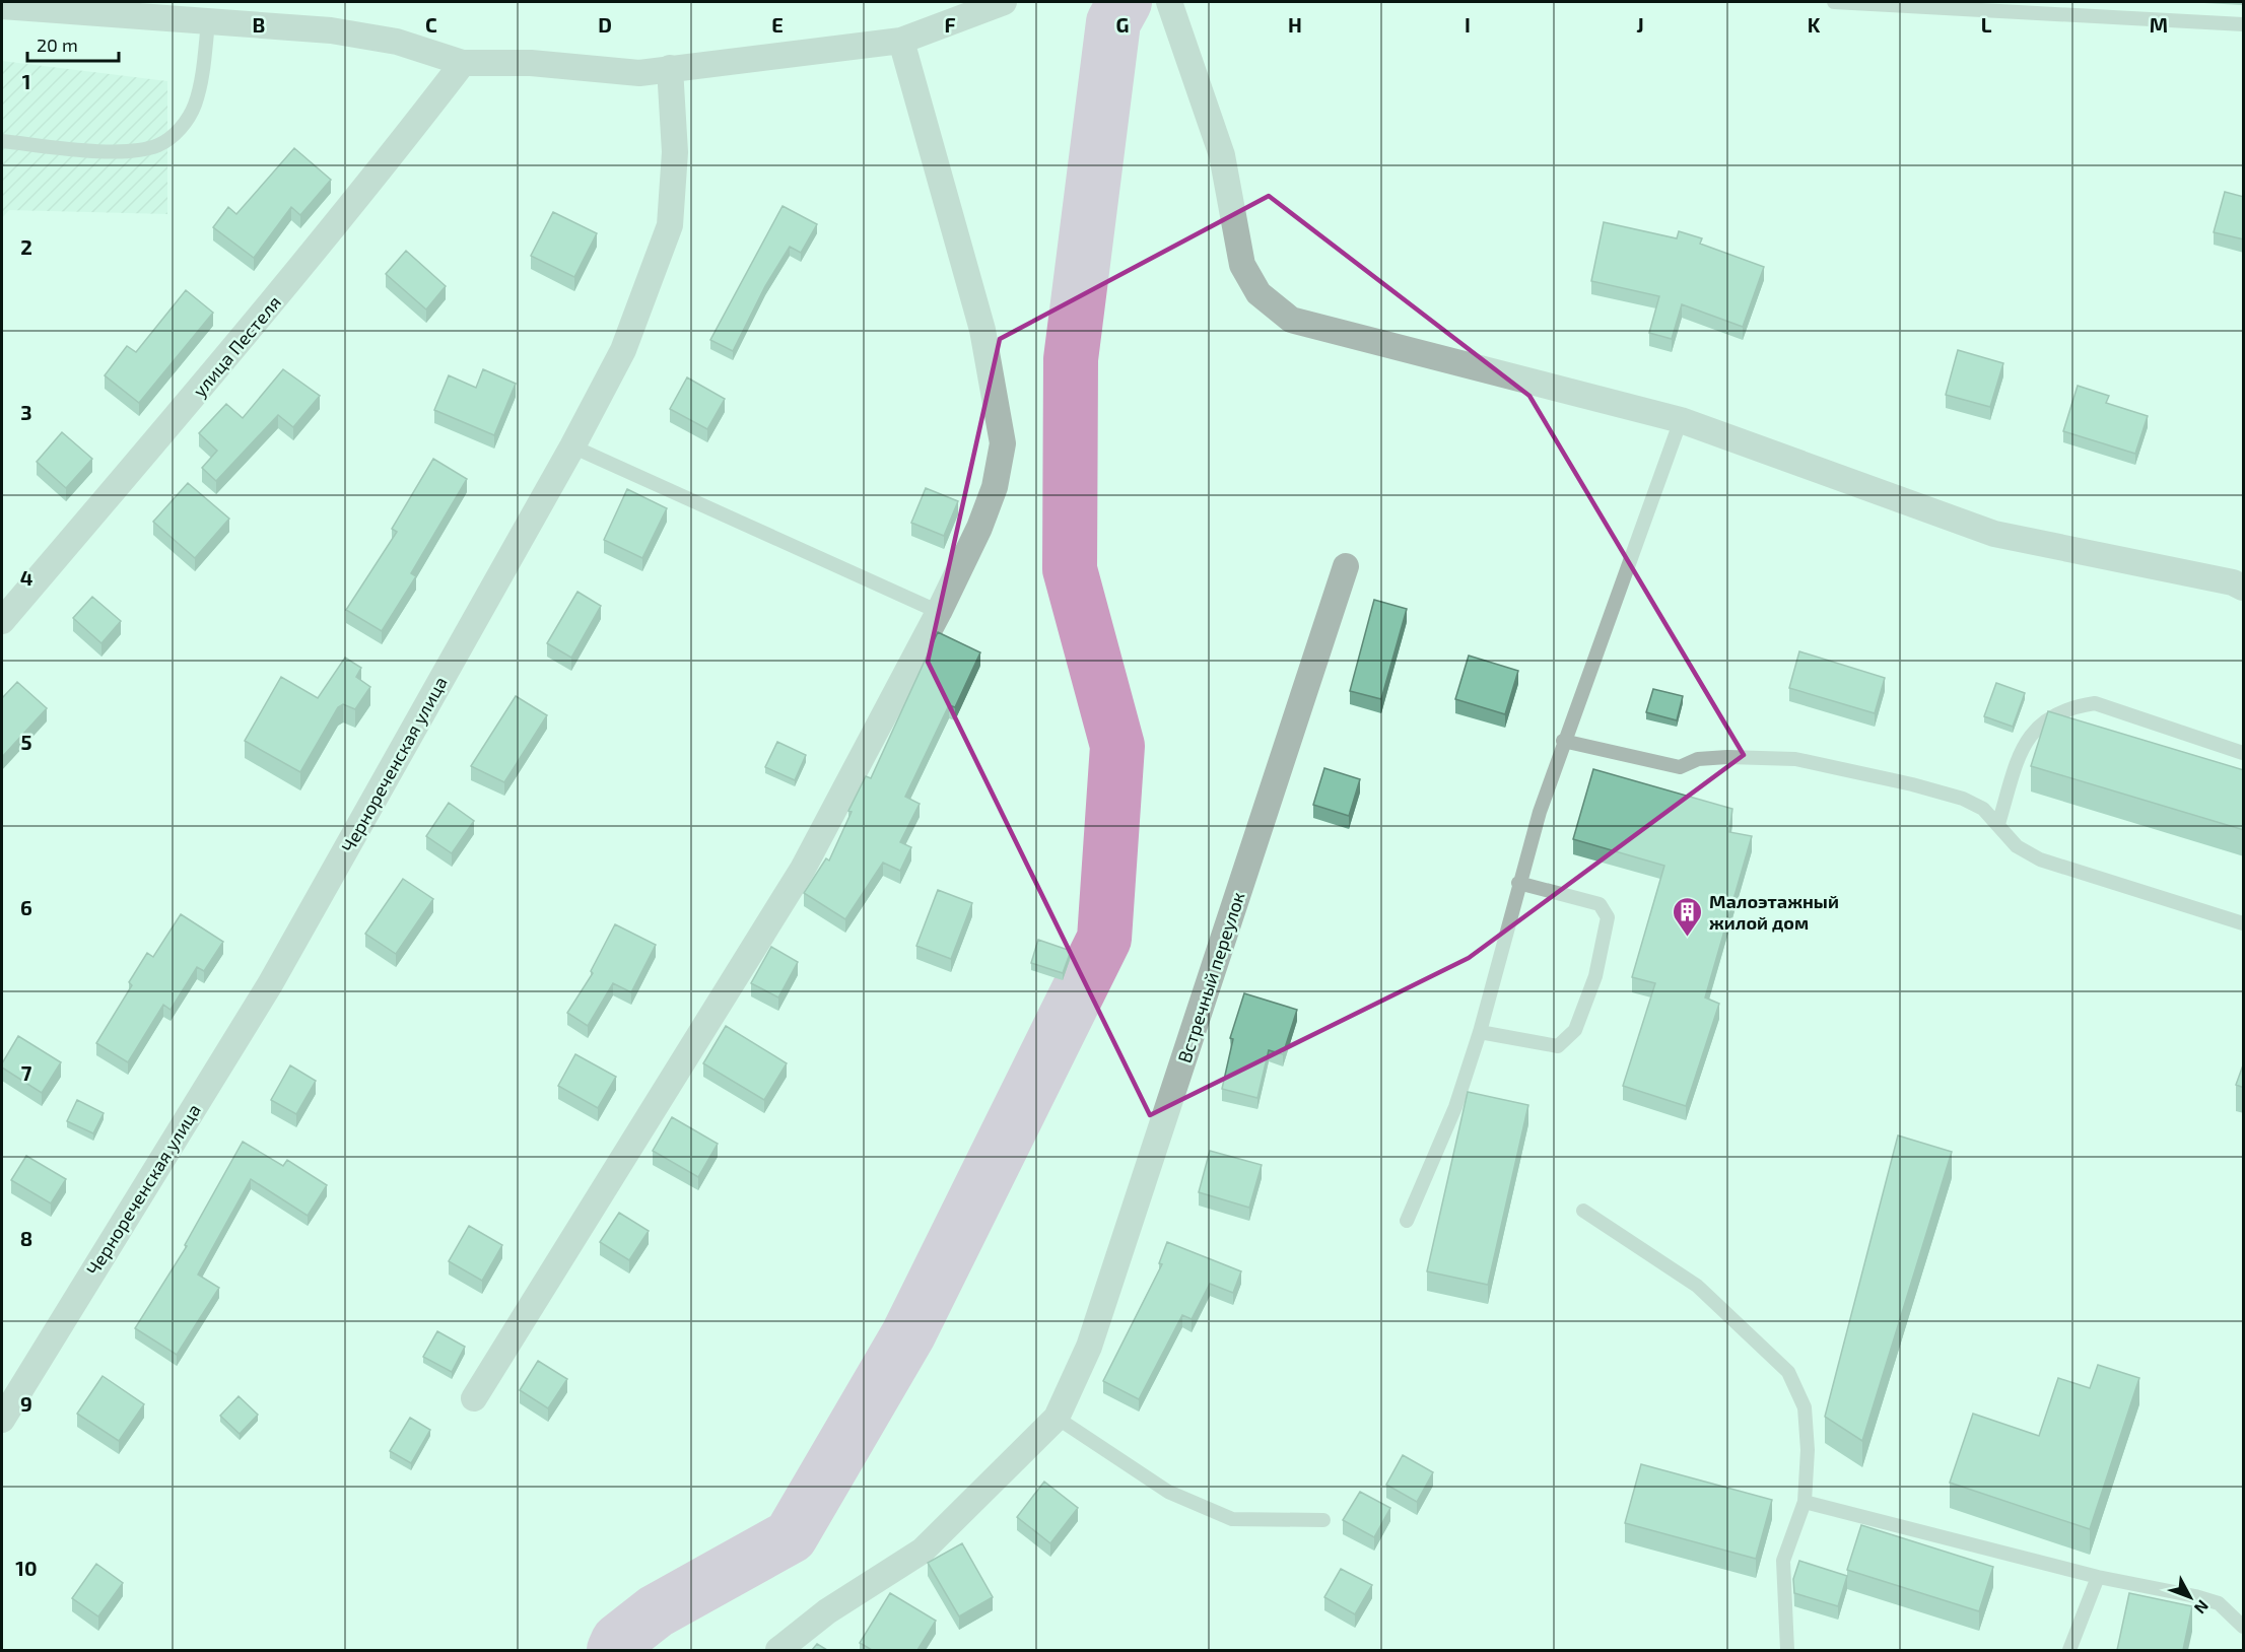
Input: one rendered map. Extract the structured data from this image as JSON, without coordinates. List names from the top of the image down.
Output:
{
  "streets": {
    "street": ["улица Пестеля", "Чернореченская улица", "Встречный переулок"]
  },
  "places": {
    "building": ["Малоэтажный жилой дом"]
  },
  "scale_bar": "20 m",
  "north": "bottom right",
  "grid": {
    "columns": [
      "B",
      "C",
      "D",
      "E",
      "F",
      "G",
      "H",
      "I",
      "J",
      "K",
      "L",
      "M"
    ],
    "rows": [
      "1",
      "2",
      "3",
      "4",
      "5",
      "6",
      "7",
      "8",
      "9",
      "10"
    ]
  }
}
